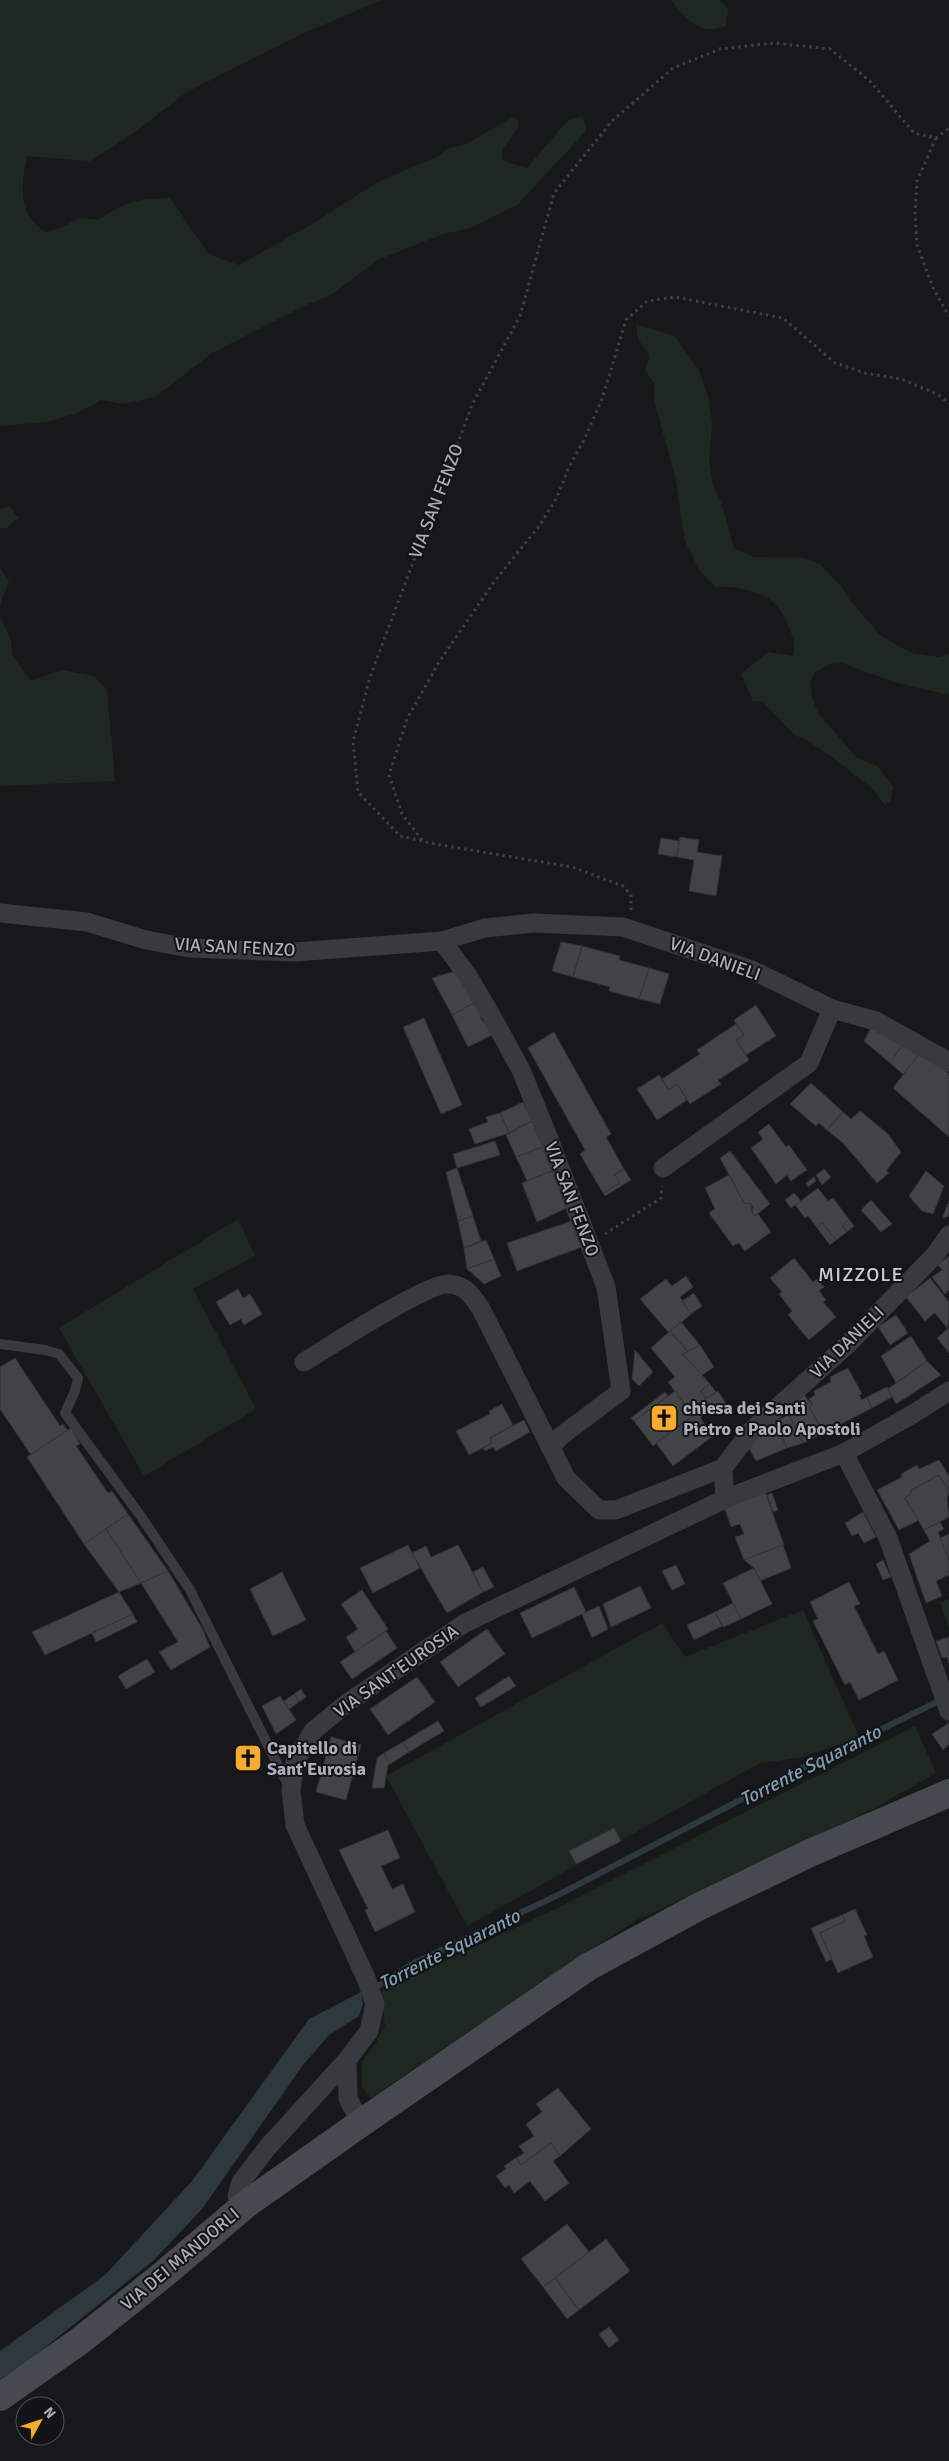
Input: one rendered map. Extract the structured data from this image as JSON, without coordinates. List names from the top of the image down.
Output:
{
  "streets": {
    "street": [
      "VIA SAN FENZO",
      "VIA DANIELI",
      "VIA SANT'EUROSIA",
      "VIA DEI MANDORLI"
    ]
  },
  "crossings": [
    ["VIA SAN FENZO", "VIA DANIELI"],
    ["VIA SANT'EUROSIA", "VIA DEI MANDORLI"]
  ],
  "districts": ["MIZZOLE"],
  "water": ["Torrente Squaranto"],
  "places": {
    "church": ["chiesa dei Santi Pietro e Paolo Apostoli", "Capitello di Sant'Eurosia"]
  },
  "north": "top right"
}
